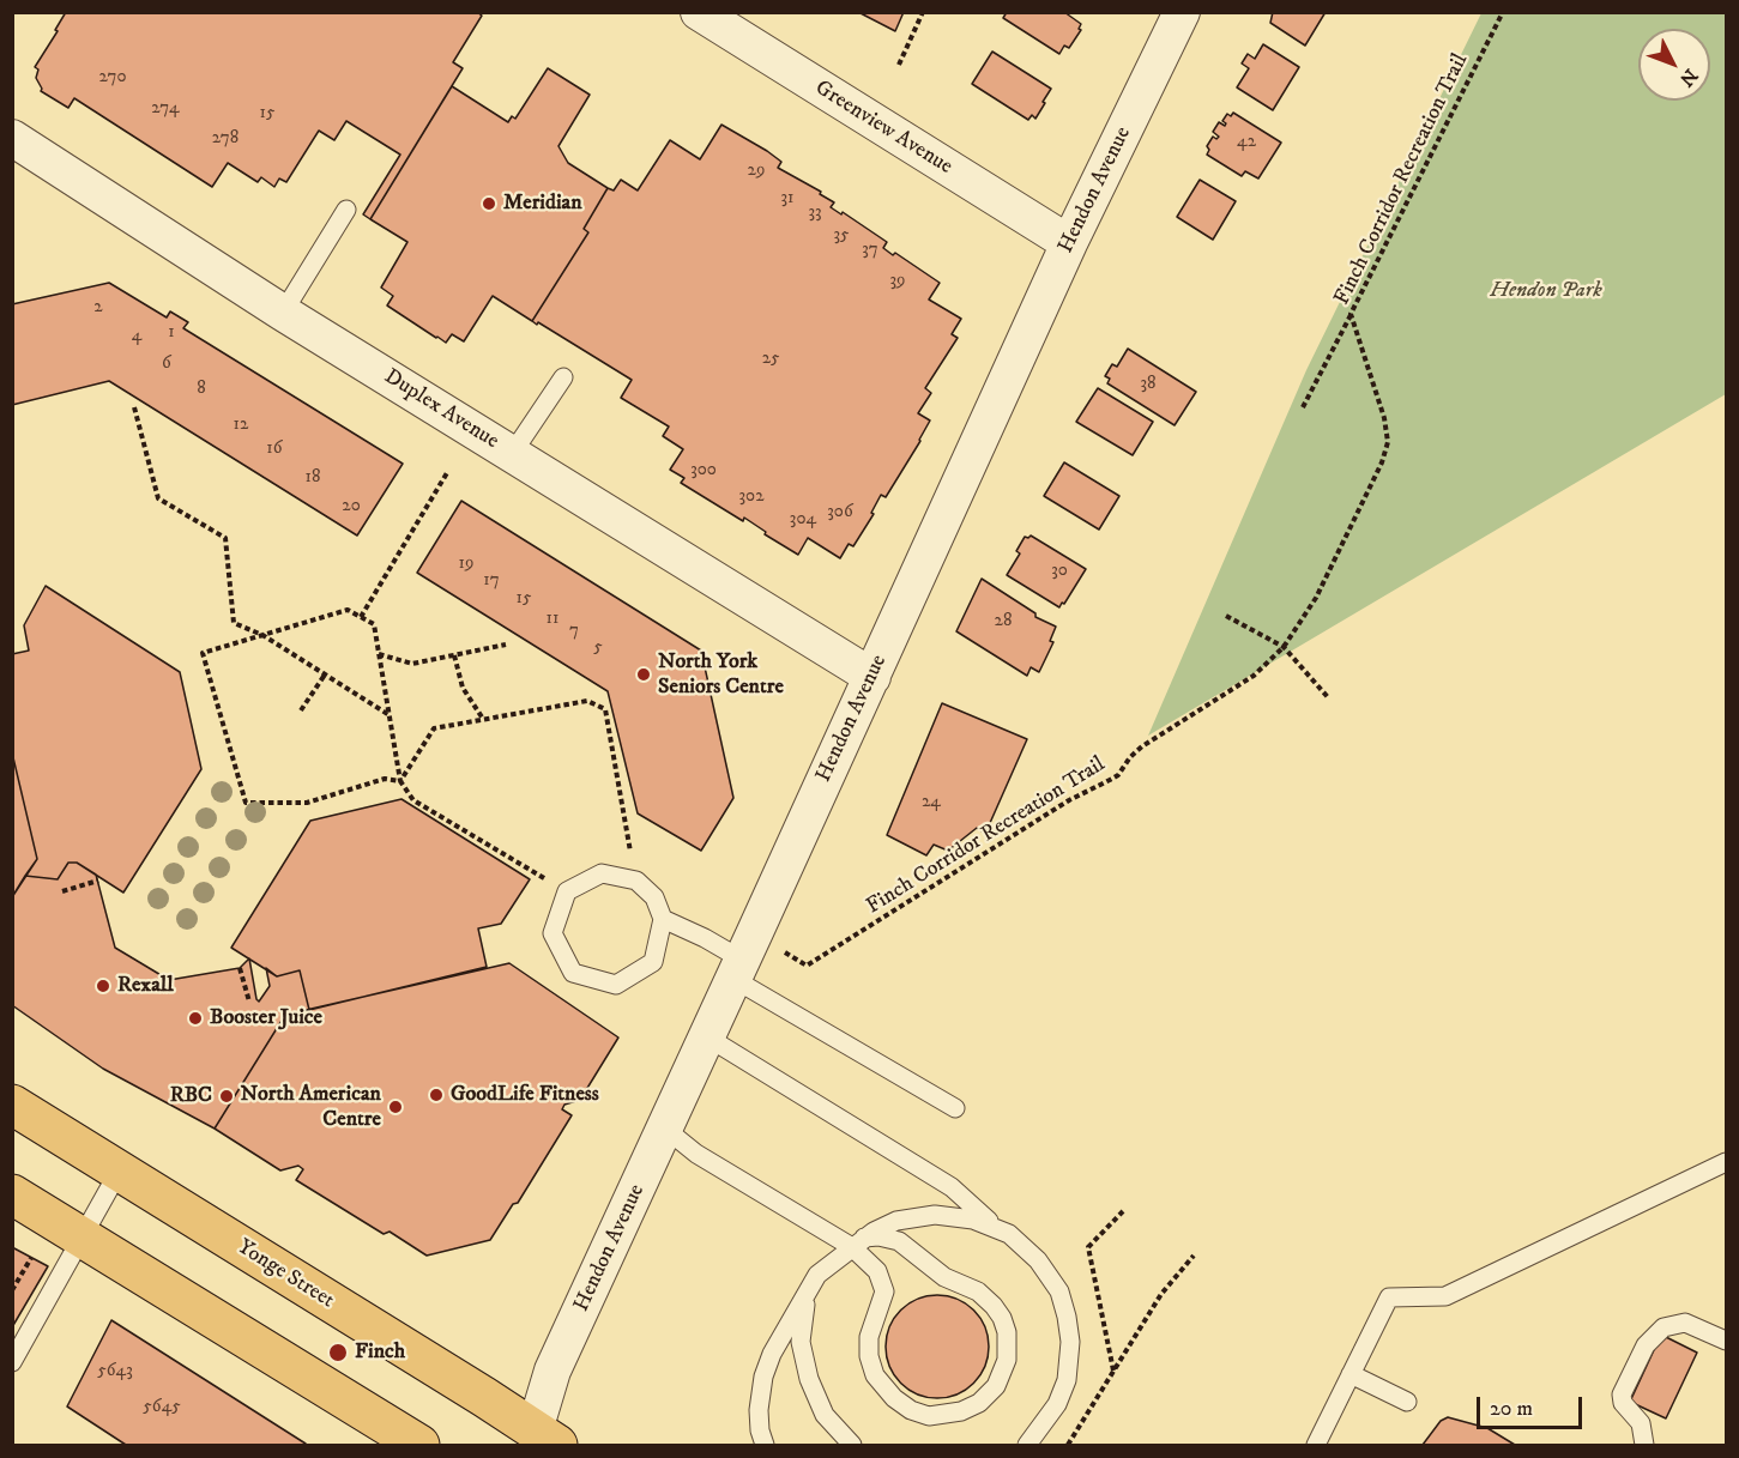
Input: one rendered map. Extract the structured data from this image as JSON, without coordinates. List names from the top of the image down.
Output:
{
  "streets": {
    "main road": ["Yonge Street"],
    "street": ["Greenview Avenue", "Hendon Avenue", "Duplex Avenue"],
    "path": ["Finch Corridor Recreation Trail"]
  },
  "crossings": [
    ["Greenview Avenue", "Hendon Avenue"],
    ["Finch Corridor Recreation Trail", "Hendon Avenue"],
    ["Hendon Avenue", "Duplex Avenue"],
    ["Hendon Avenue", "Yonge Street"]
  ],
  "parks": ["Hendon Park"],
  "places": [
    "Meridian",
    "North York Seniors Centre",
    "Rexall",
    "Booster Juice",
    "GoodLife Fitness",
    "RBC",
    "North American Centre",
    "Finch"
  ],
  "house_numbers": [
    "270",
    "274",
    "15",
    "278",
    "42",
    "29",
    "31",
    "33",
    "35",
    "37",
    "39",
    "2",
    "1",
    "4",
    "25",
    "6",
    "38",
    "8",
    "12",
    "16",
    "300",
    "18",
    "302",
    "20",
    "306",
    "304",
    "19",
    "30",
    "17",
    "15",
    "11",
    "28",
    "7",
    "5",
    "24",
    "5643",
    "5645"
  ],
  "scale_bar": "20 m",
  "north": "bottom right"
}
